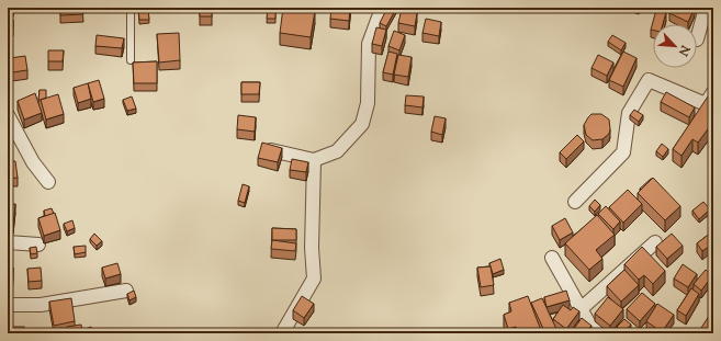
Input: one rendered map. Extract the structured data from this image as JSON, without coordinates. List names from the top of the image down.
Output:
{
  "north": "bottom right"
}
